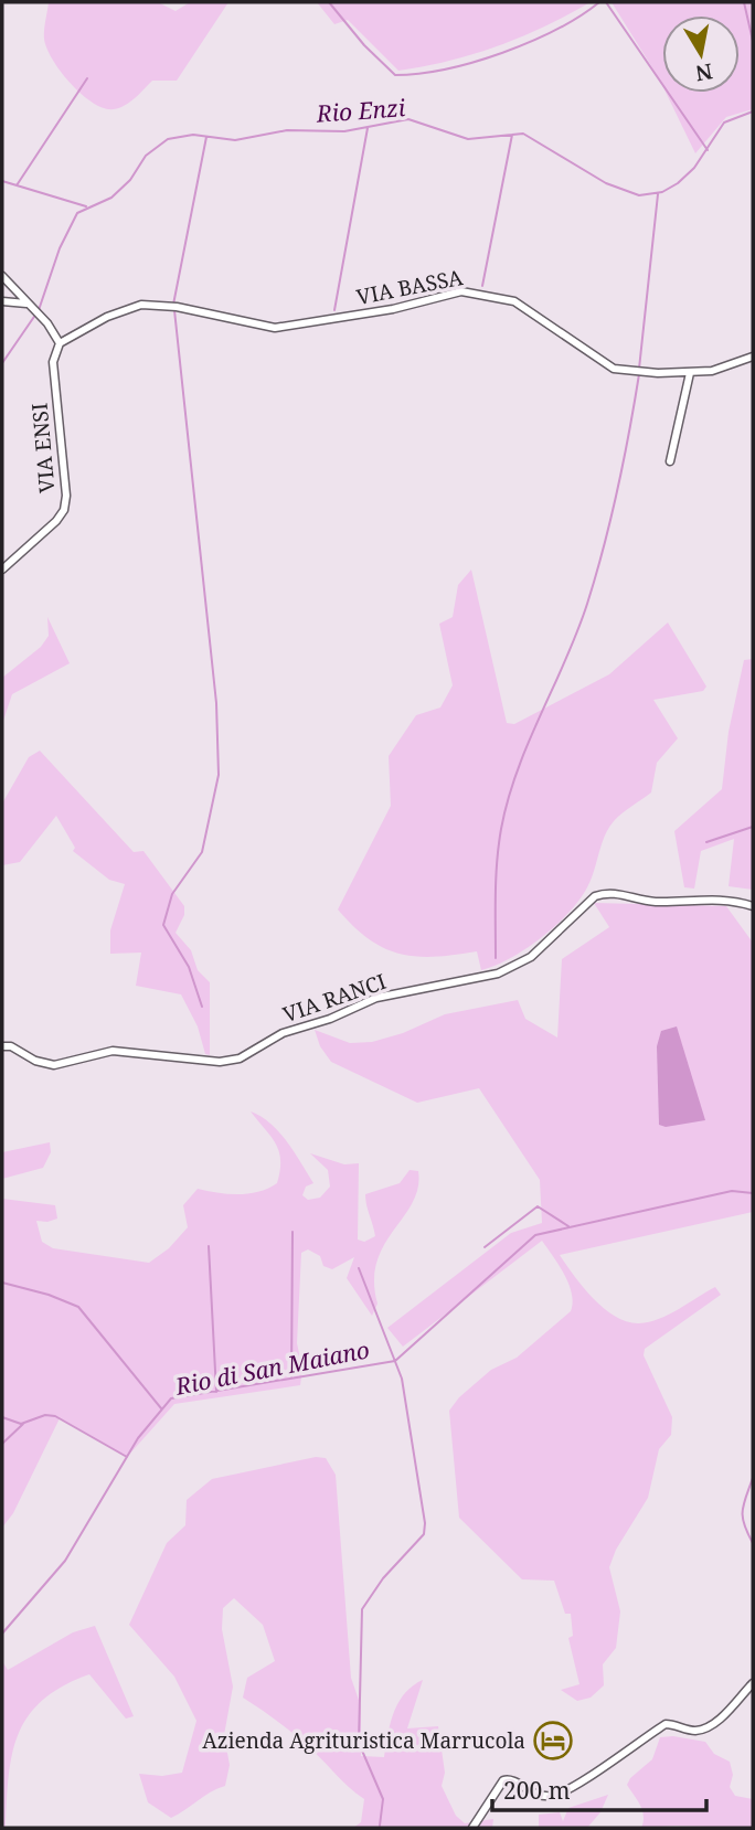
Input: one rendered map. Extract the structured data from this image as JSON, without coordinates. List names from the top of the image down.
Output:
{
  "streets": {
    "street": ["VIA BASSA", "VIA ENSI", "VIA RANCI"]
  },
  "crossings": [
    ["VIA BASSA", "VIA ENSI"]
  ],
  "water": ["Rio Enzi", "Rio di San Maiano"],
  "places": {
    "hotel": ["Azienda Agrituristica Marrucola"]
  },
  "scale_bar": "200 m",
  "north": "bottom"
}
